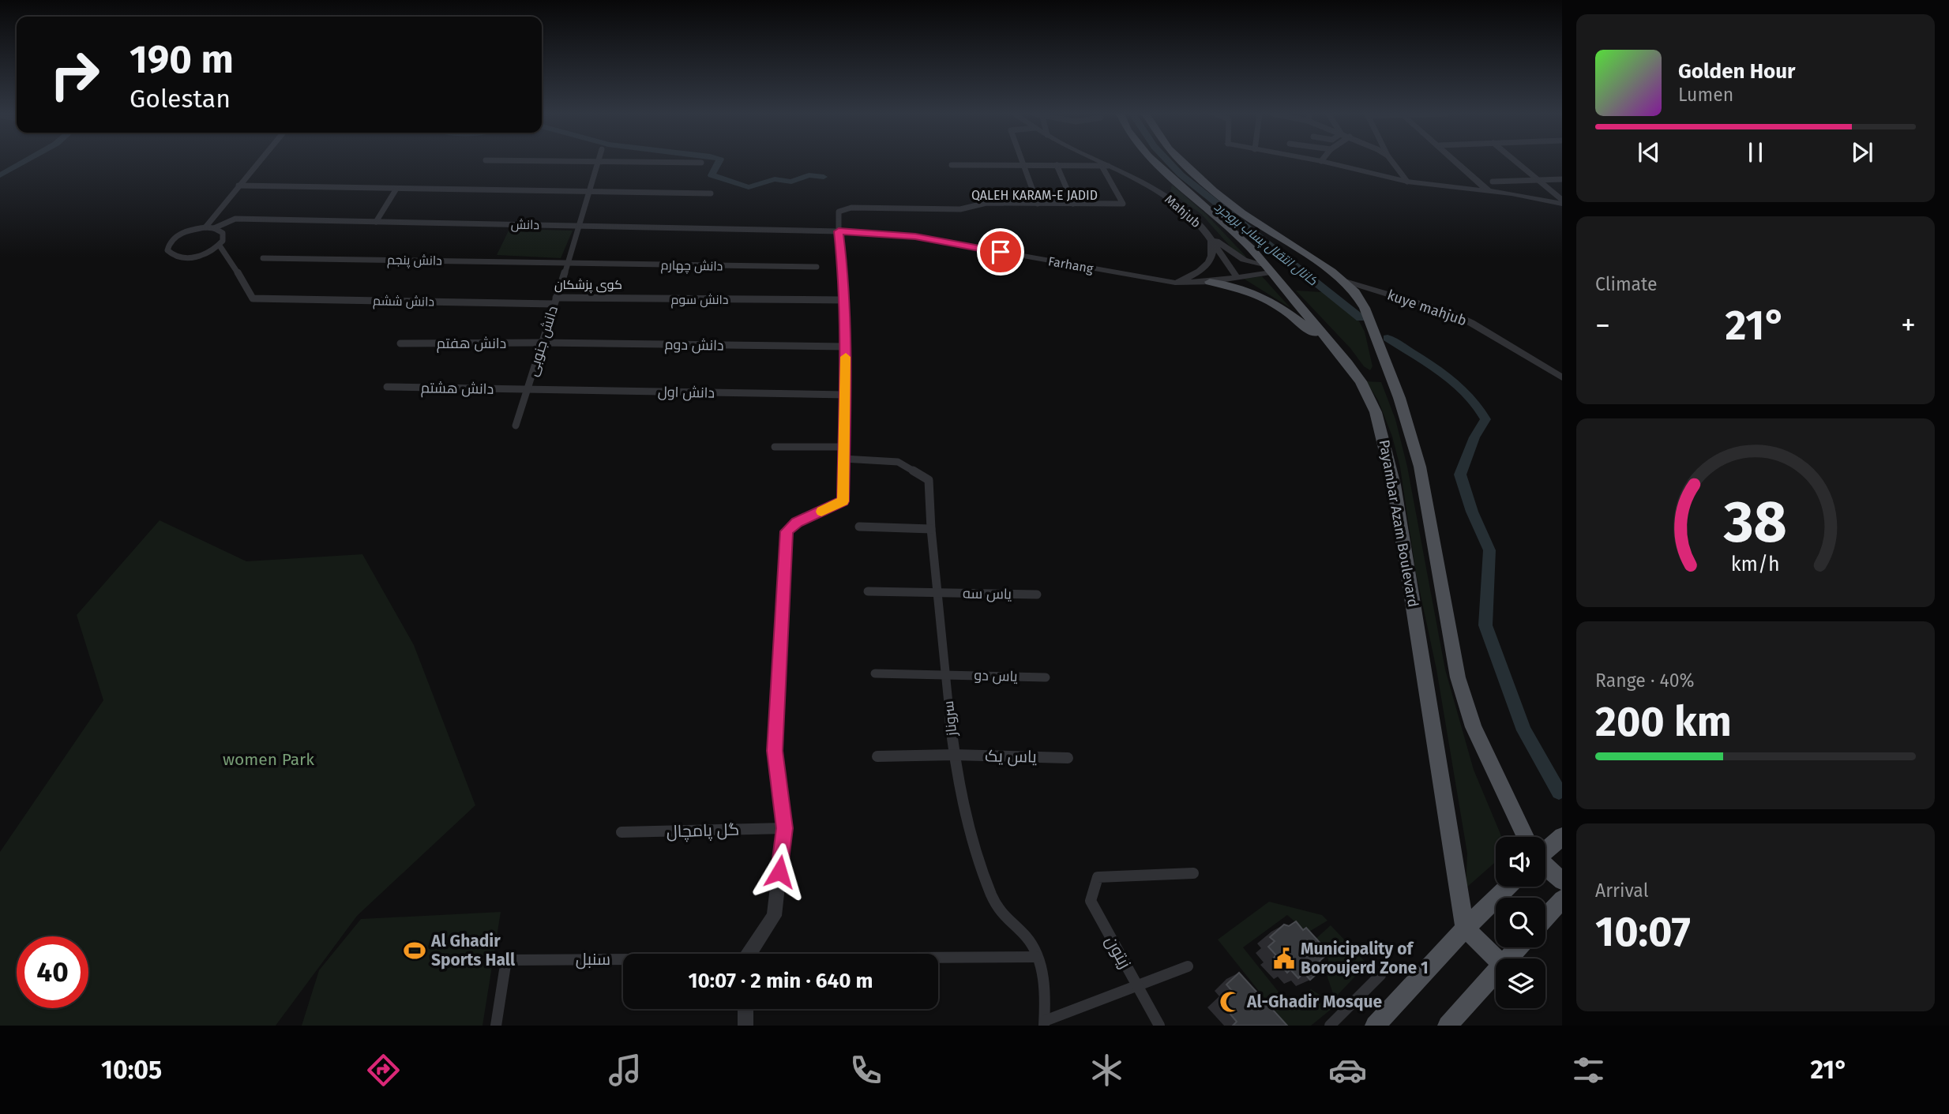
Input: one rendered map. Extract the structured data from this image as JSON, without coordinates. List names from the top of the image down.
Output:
{
  "streets": {
    "main road": ["Payambar Azam Boulevard"],
    "street": [
      "Mahjub",
      "دانش",
      "دانش پنجم",
      "Farhang",
      "دانش چهارم",
      "دانش سوم",
      "دانش ششم",
      "kuye mahjub",
      "دانش جنوبی",
      "دانش هفتم",
      "دانش دوم",
      "دانش هشتم",
      "دانش اول",
      "یاس سه",
      "یاس دو",
      "سروناز",
      "یاس یک",
      "گل پامچال",
      "زیتون",
      "سنبل"
    ]
  },
  "crossings": [
    ["دانش", "Farhang"],
    ["دانش", "دانش جنوبی"],
    ["دانش پنجم", "دانش چهارم"],
    ["دانش پنجم", "دانش جنوبی"],
    ["Farhang", "Payambar Azam Boulevard"],
    ["دانش چهارم", "دانش جنوبی"],
    ["دانش سوم", "دانش ششم"],
    ["دانش سوم", "دانش جنوبی"],
    ["دانش ششم", "دانش جنوبی"],
    ["kuye mahjub", "Payambar Azam Boulevard"],
    ["دانش جنوبی", "دانش هفتم"],
    ["دانش جنوبی", "دانش دوم"],
    ["دانش جنوبی", "دانش هشتم"],
    ["دانش جنوبی", "دانش اول"],
    ["دانش هفتم", "دانش دوم"],
    ["دانش هشتم", "دانش اول"],
    ["یاس سه", "سروناز"],
    ["یاس دو", "سروناز"],
    ["سروناز", "یاس یک"],
    ["سروناز", "سنبل"]
  ],
  "districts": ["QALEH KARAM-E JADID", "کوی پزشکان"],
  "water": ["کانال انتقال پساب بروجرد"],
  "parks": ["women Park"],
  "places": {
    "sports": ["Al Ghadir Sports Hall"],
    "public building": ["Municipality of Boroujerd Zone 1"],
    "mosque": ["Al-Ghadir Mosque"]
  },
  "page": {
    "turn": ["190 m", "Golestan"],
    "song": ["Golden Hour", "Lumen"],
    "tile": [
      "Climate",
      ["Range · 40%", "200 km"],
      ["Arrival", "10:07"]
    ],
    "heat": ["−", "21°", "+"],
    "limit": "40",
    "trip": "10:07 · 2 min · 640 m",
    "tabs": ["10:05", "21°"],
    "gauge": ["38", "km/h"]
  }
}
